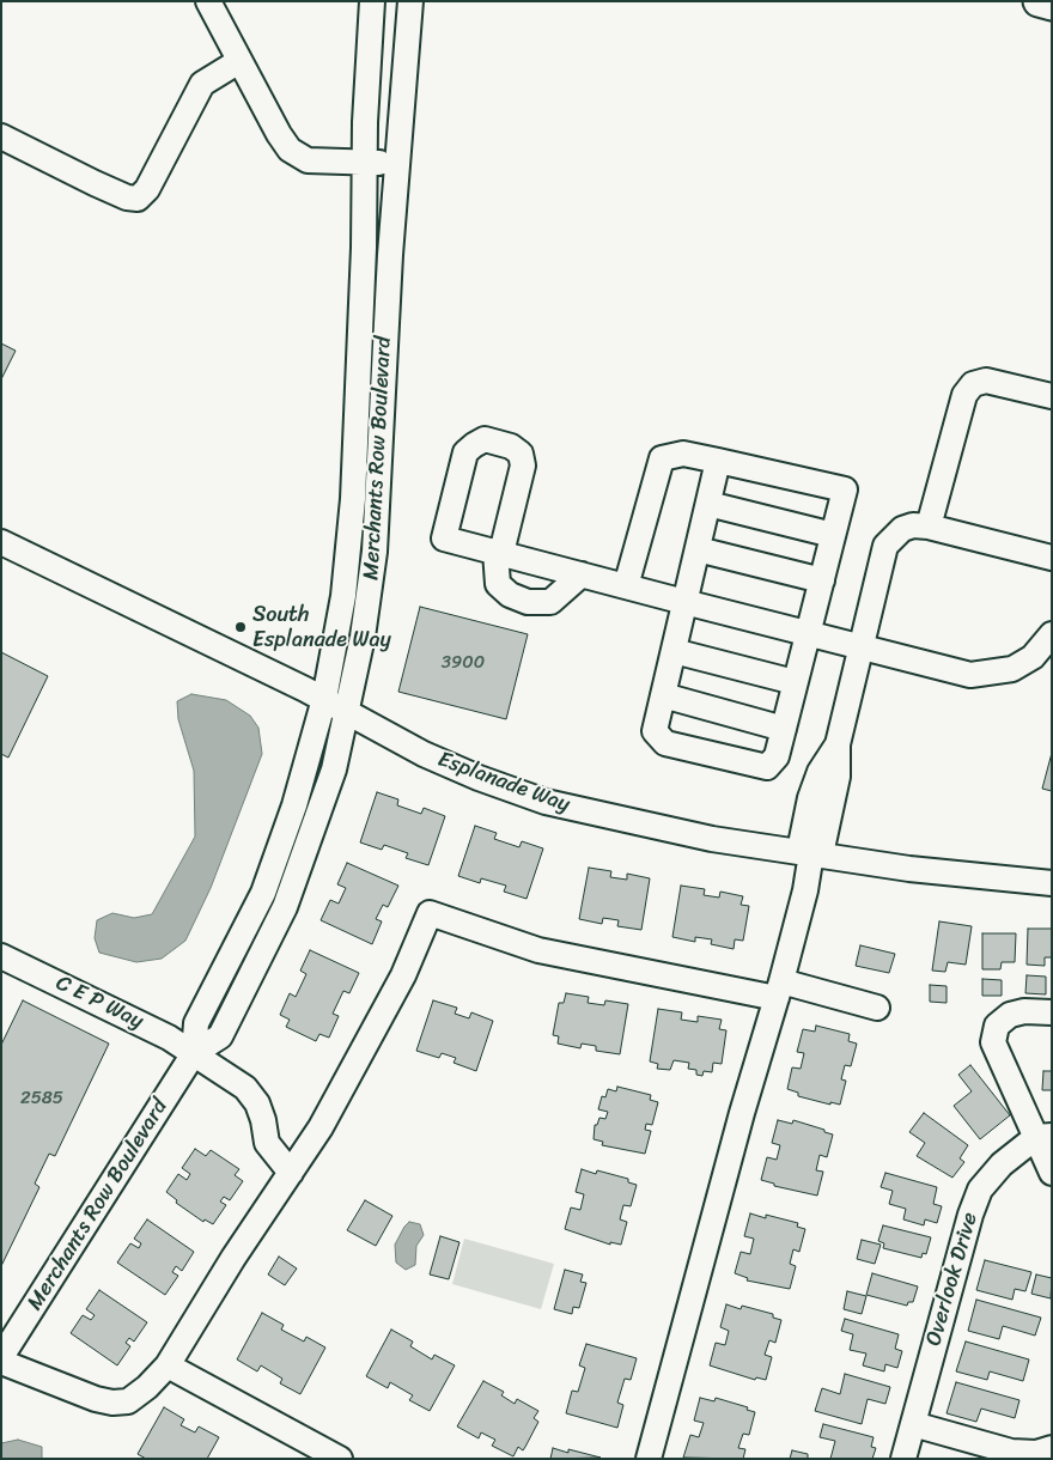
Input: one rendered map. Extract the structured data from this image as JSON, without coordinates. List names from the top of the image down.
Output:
{
  "streets": {
    "street": [
      "Merchants Row Boulevard",
      "Esplanade Way",
      "C E P Way",
      "Overlook Drive"
    ]
  },
  "crossings": [
    ["Merchants Row Boulevard", "Esplanade Way"],
    ["Merchants Row Boulevard", "C E P Way"]
  ],
  "places": ["South Esplanade Way"],
  "house_numbers": ["3900", "2585"]
}
